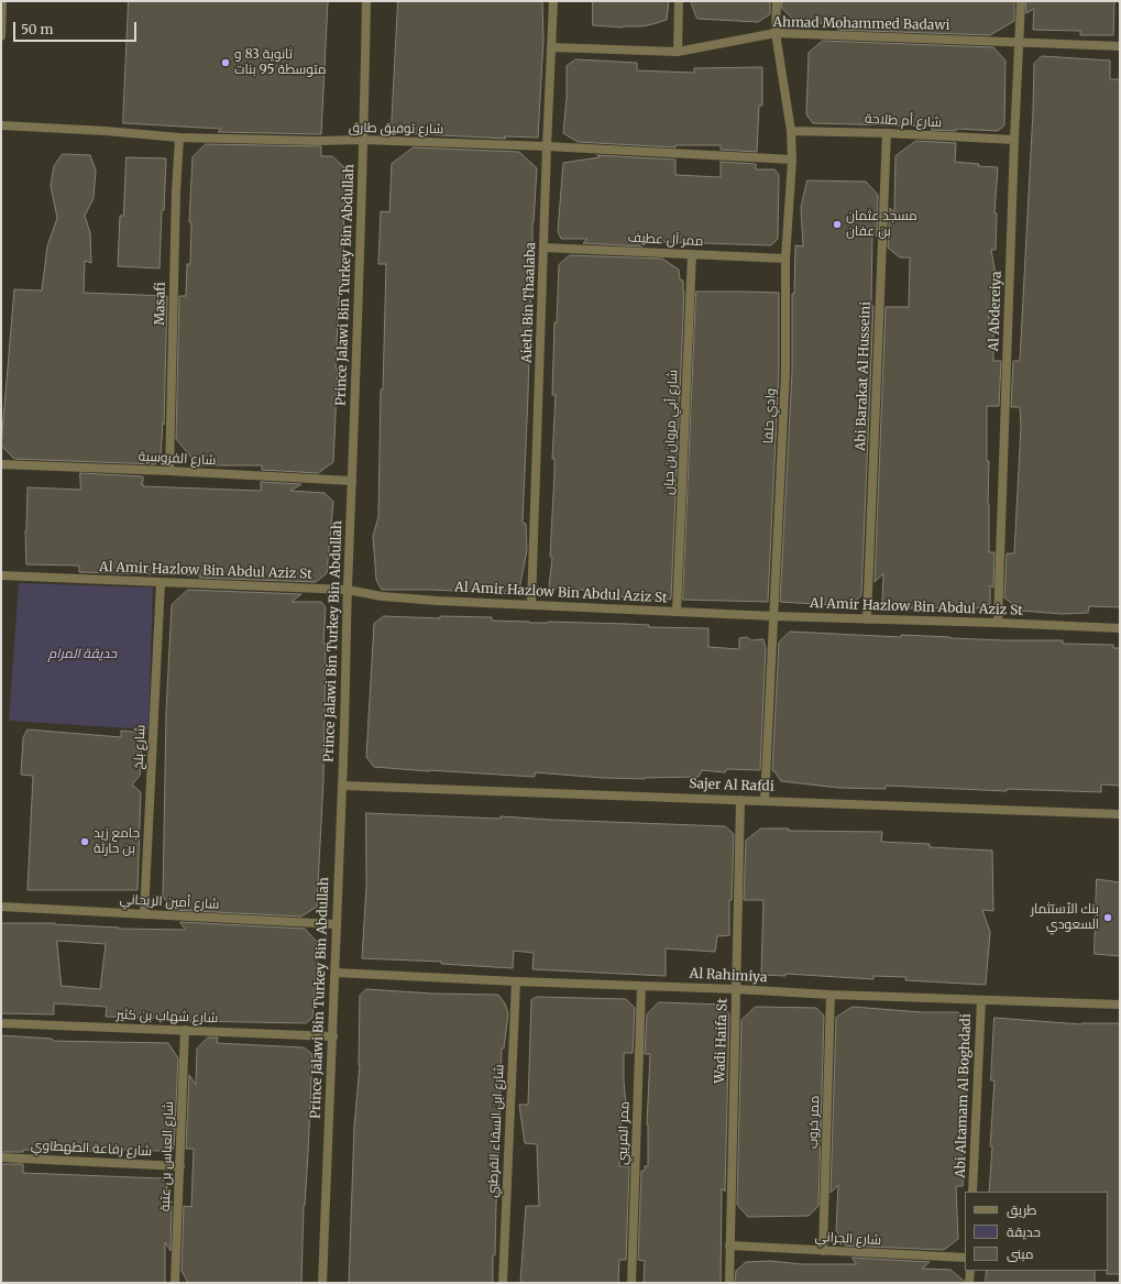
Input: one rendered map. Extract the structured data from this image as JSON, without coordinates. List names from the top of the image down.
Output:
{
  "streets": {
    "street": [
      "Ahmad Mohammed Badawi",
      "شارع أم طلاحة",
      "شارع توفيق طارق",
      "ممر آل عطيف",
      "Prince Jalawi Bin Turkey Bin Abdullah",
      "Aieth Bin Thaalaba",
      "Masafi",
      "Al Abdereiya",
      "Abi Barakat Al Husseini",
      "وادي حلفا",
      "شارع أبي مروان بن حيان",
      "شارع الفروسية",
      "Al Amir Hazlow Bin Abdul Aziz St",
      "شارع بلخ",
      "Sajer Al Rafdi",
      "شارع أمين الريحاني",
      "Al Rahimiya",
      "شارع شهاب بن كثير",
      "Wadi Haifa St",
      "Abi Altamam Al Boghdadi",
      "ممر خروب",
      "شارع ابن السقاء القرطبي",
      "ممر المريبي",
      "شارع رفاعة الطهطاوي",
      "شارع العباس بن عتبة",
      "شارع الجراني"
    ]
  },
  "crossings": [
    ["Ahmad Mohammed Badawi", "Aieth Bin Thaalaba"],
    ["Ahmad Mohammed Badawi", "Al Abdereiya"],
    ["Ahmad Mohammed Badawi", "وادي حلفا"],
    ["شارع أم طلاحة", "Al Abdereiya"],
    ["شارع أم طلاحة", "Abi Barakat Al Husseini"],
    ["شارع أم طلاحة", "وادي حلفا"],
    ["شارع توفيق طارق", "Prince Jalawi Bin Turkey Bin Abdullah"],
    ["شارع توفيق طارق", "Aieth Bin Thaalaba"],
    ["شارع توفيق طارق", "Masafi"],
    ["شارع توفيق طارق", "وادي حلفا"],
    ["ممر آل عطيف", "Aieth Bin Thaalaba"],
    ["ممر آل عطيف", "وادي حلفا"],
    ["ممر آل عطيف", "شارع أبي مروان بن حيان"],
    ["Prince Jalawi Bin Turkey Bin Abdullah", "شارع الفروسية"],
    ["Prince Jalawi Bin Turkey Bin Abdullah", "Al Amir Hazlow Bin Abdul Aziz St"],
    ["Prince Jalawi Bin Turkey Bin Abdullah", "Sajer Al Rafdi"],
    ["Prince Jalawi Bin Turkey Bin Abdullah", "شارع أمين الريحاني"],
    ["Prince Jalawi Bin Turkey Bin Abdullah", "Al Rahimiya"],
    ["Prince Jalawi Bin Turkey Bin Abdullah", "شارع شهاب بن كثير"],
    ["Aieth Bin Thaalaba", "Al Amir Hazlow Bin Abdul Aziz St"],
    ["Masafi", "شارع الفروسية"],
    ["Al Abdereiya", "Al Amir Hazlow Bin Abdul Aziz St"],
    ["Abi Barakat Al Husseini", "Al Amir Hazlow Bin Abdul Aziz St"],
    ["وادي حلفا", "Al Amir Hazlow Bin Abdul Aziz St"],
    ["وادي حلفا", "Sajer Al Rafdi"],
    ["شارع أبي مروان بن حيان", "Al Amir Hazlow Bin Abdul Aziz St"],
    ["Al Amir Hazlow Bin Abdul Aziz St", "شارع بلخ"],
    ["شارع بلخ", "شارع أمين الريحاني"],
    ["Sajer Al Rafdi", "Wadi Haifa St"],
    ["Al Rahimiya", "Wadi Haifa St"],
    ["Al Rahimiya", "Abi Altamam Al Boghdadi"],
    ["Al Rahimiya", "ممر خروب"],
    ["Al Rahimiya", "شارع ابن السقاء القرطبي"],
    ["Al Rahimiya", "ممر المريبي"],
    ["شارع شهاب بن كثير", "شارع العباس بن عتبة"],
    ["Wadi Haifa St", "شارع الجراني"],
    ["ممر خروب", "شارع الجراني"],
    ["شارع رفاعة الطهطاوي", "شارع العباس بن عتبة"]
  ],
  "parks": ["حديقة المرام"],
  "places": [
    "ثانوية 83 و متوسطة 95 بنات",
    "مسجد عثمان بن عفان",
    "جامع زيد بن حارثة",
    "بنك الأستثمار السعودي"
  ],
  "legend": ["طريق", "حديقة", "مبنى"],
  "scale_bar": "50 m"
}
